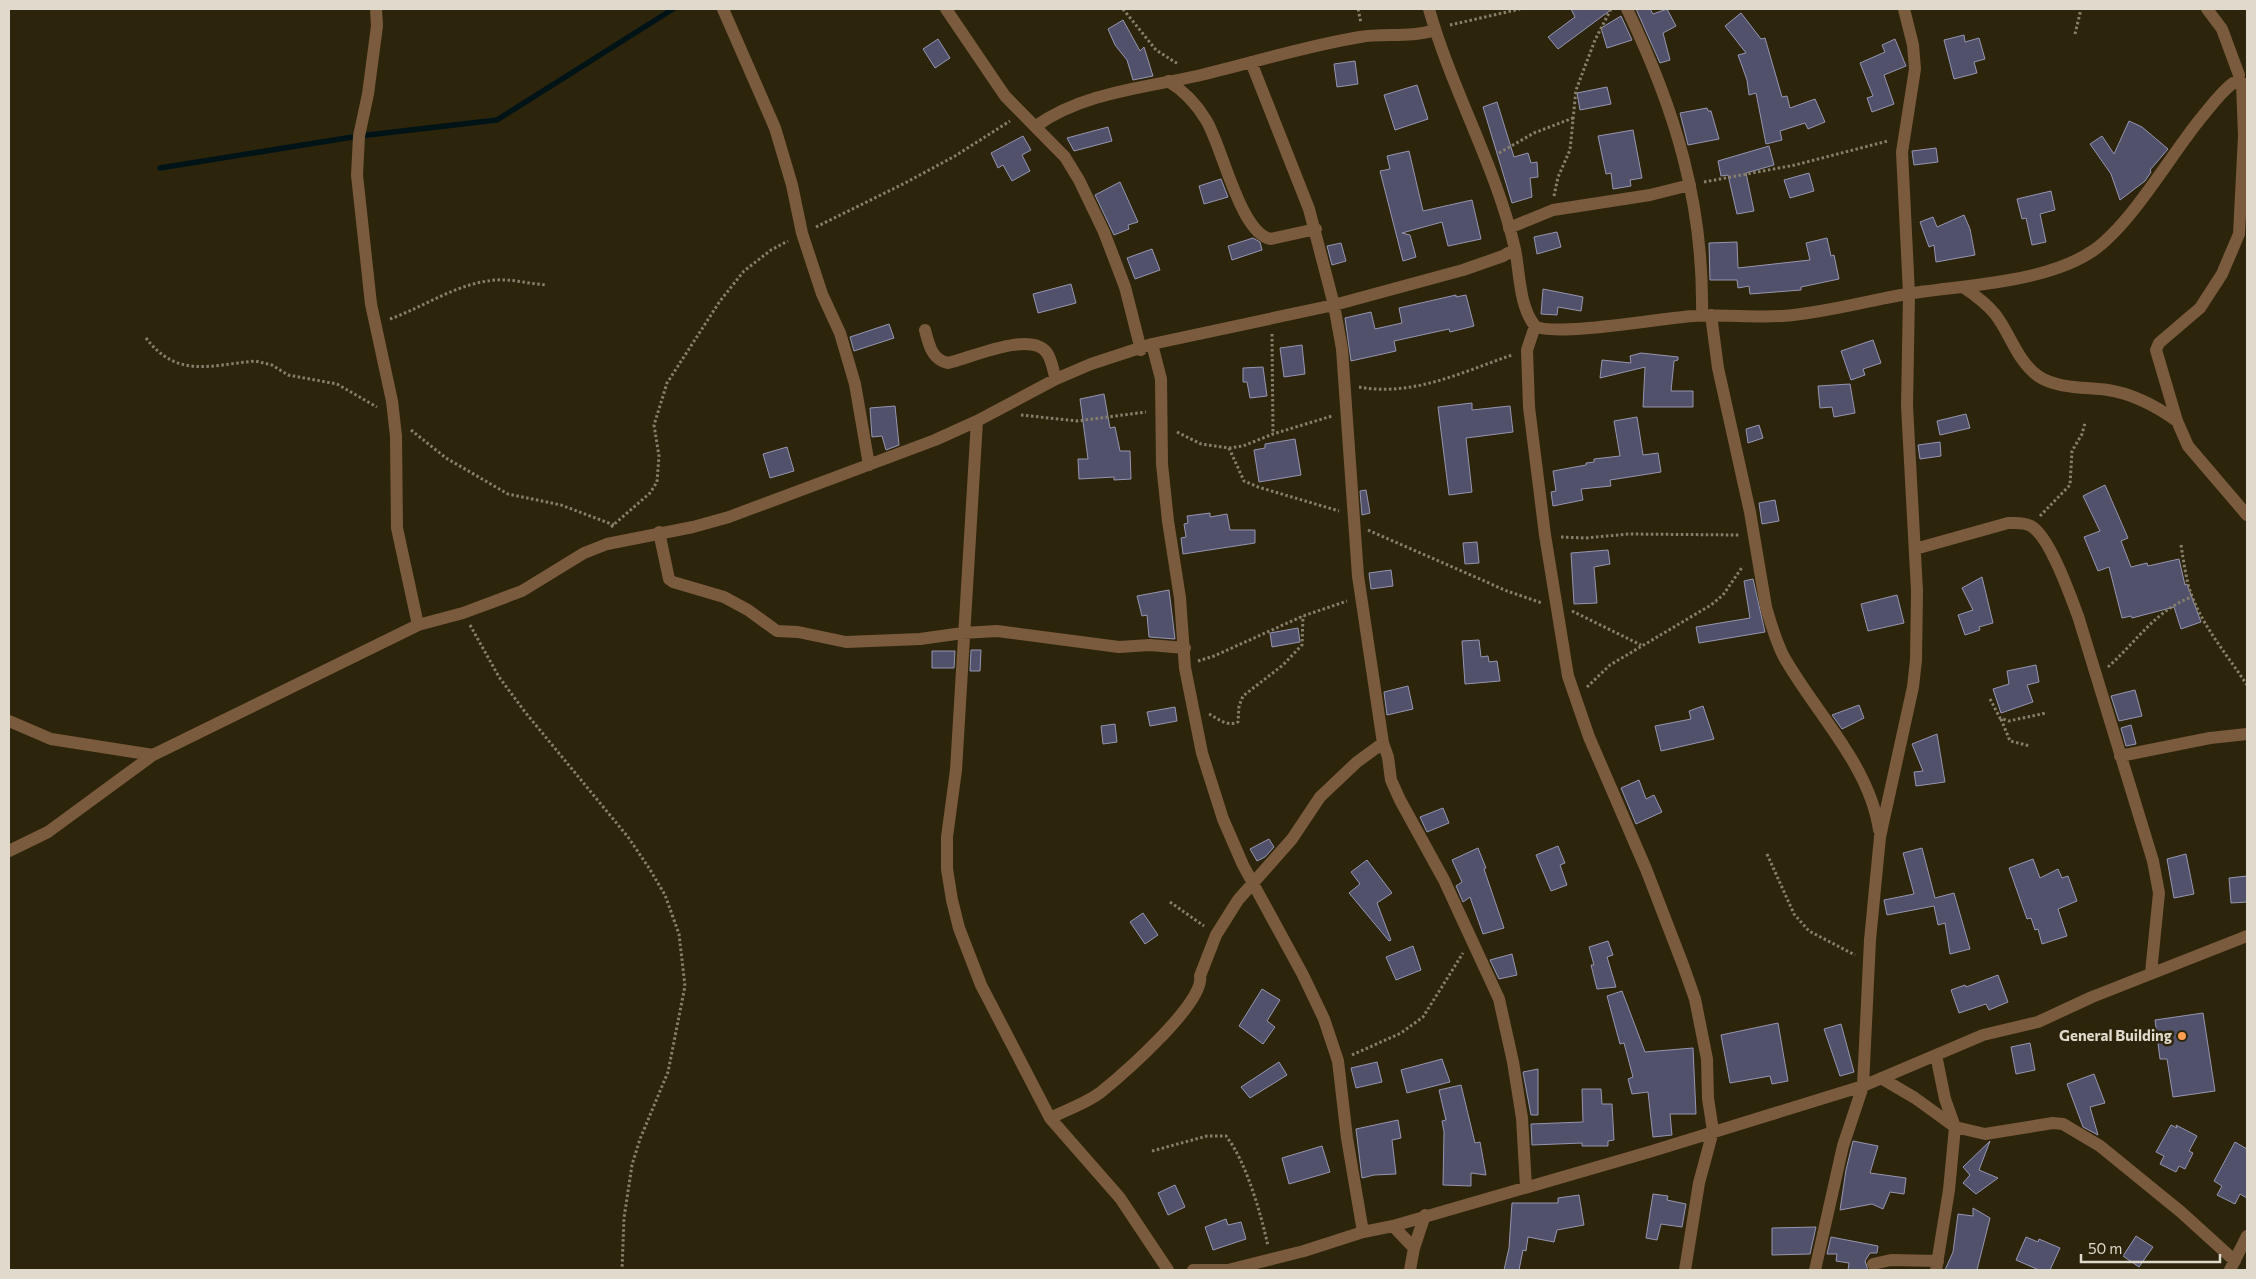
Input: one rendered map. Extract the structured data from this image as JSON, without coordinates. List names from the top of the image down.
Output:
{
  "places": ["General Building"],
  "scale_bar": "50 m"
}
